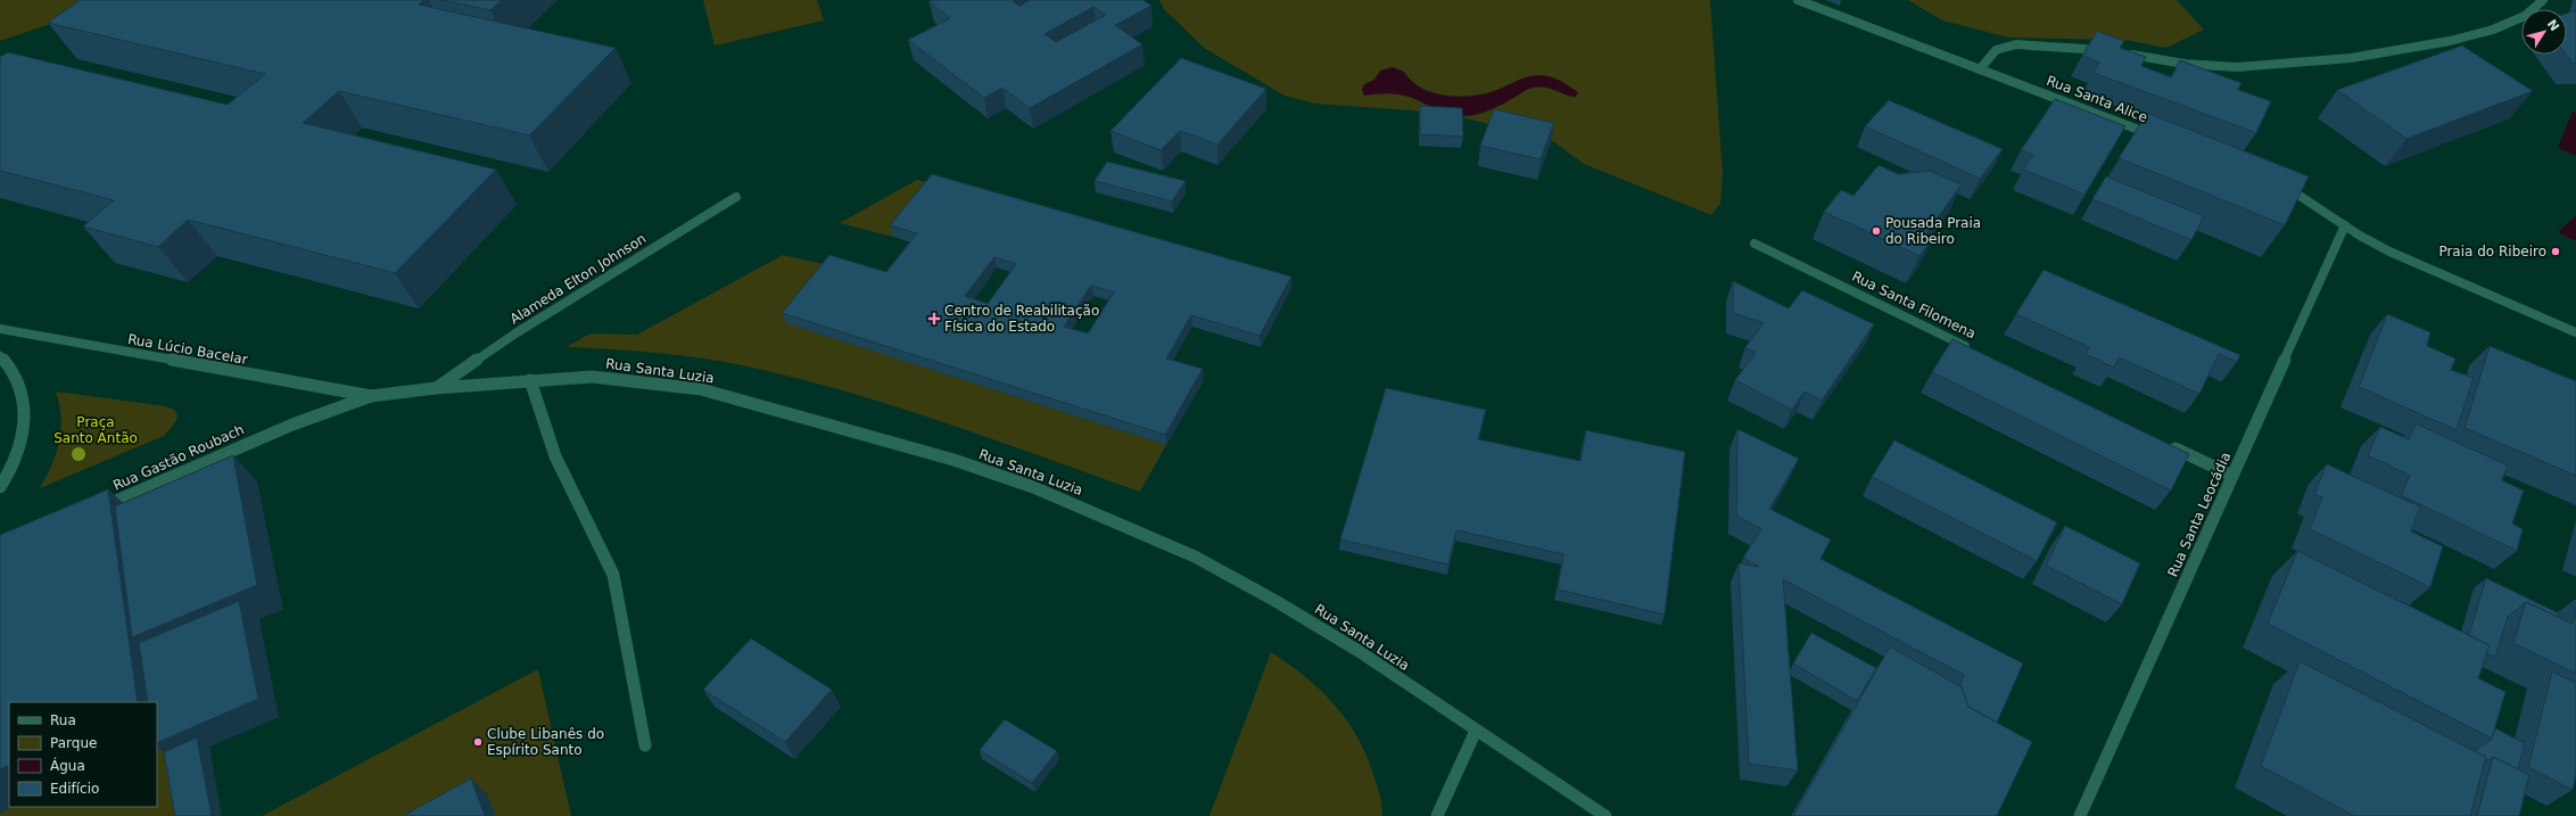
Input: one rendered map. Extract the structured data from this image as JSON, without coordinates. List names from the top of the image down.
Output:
{
  "streets": {
    "street": [
      "Rua Santa Alice",
      "Alameda Elton Johnson",
      "Rua Santa Filomena",
      "Rua Lúcio Bacelar",
      "Rua Santa Luzia",
      "Rua Gastão Roubach",
      "Rua Santa Leocádia"
    ]
  },
  "crossings": [
    ["Alameda Elton Johnson", "Rua Santa Luzia"],
    ["Rua Lúcio Bacelar", "Rua Santa Luzia"],
    ["Rua Lúcio Bacelar", "Rua Gastão Roubach"],
    ["Rua Santa Luzia", "Rua Gastão Roubach"]
  ],
  "parks": ["Praça Santo Antão"],
  "places": {
    "other": ["Pousada Praia do Ribeiro", "Praia do Ribeiro", "Clube Libanês do Espírito Santo"],
    "health": ["Centro de Reabilitação Física do Estado"]
  },
  "legend": [
    "Rua",
    "Parque",
    "Água",
    "Edifício"
  ],
  "north": "top right"
}
